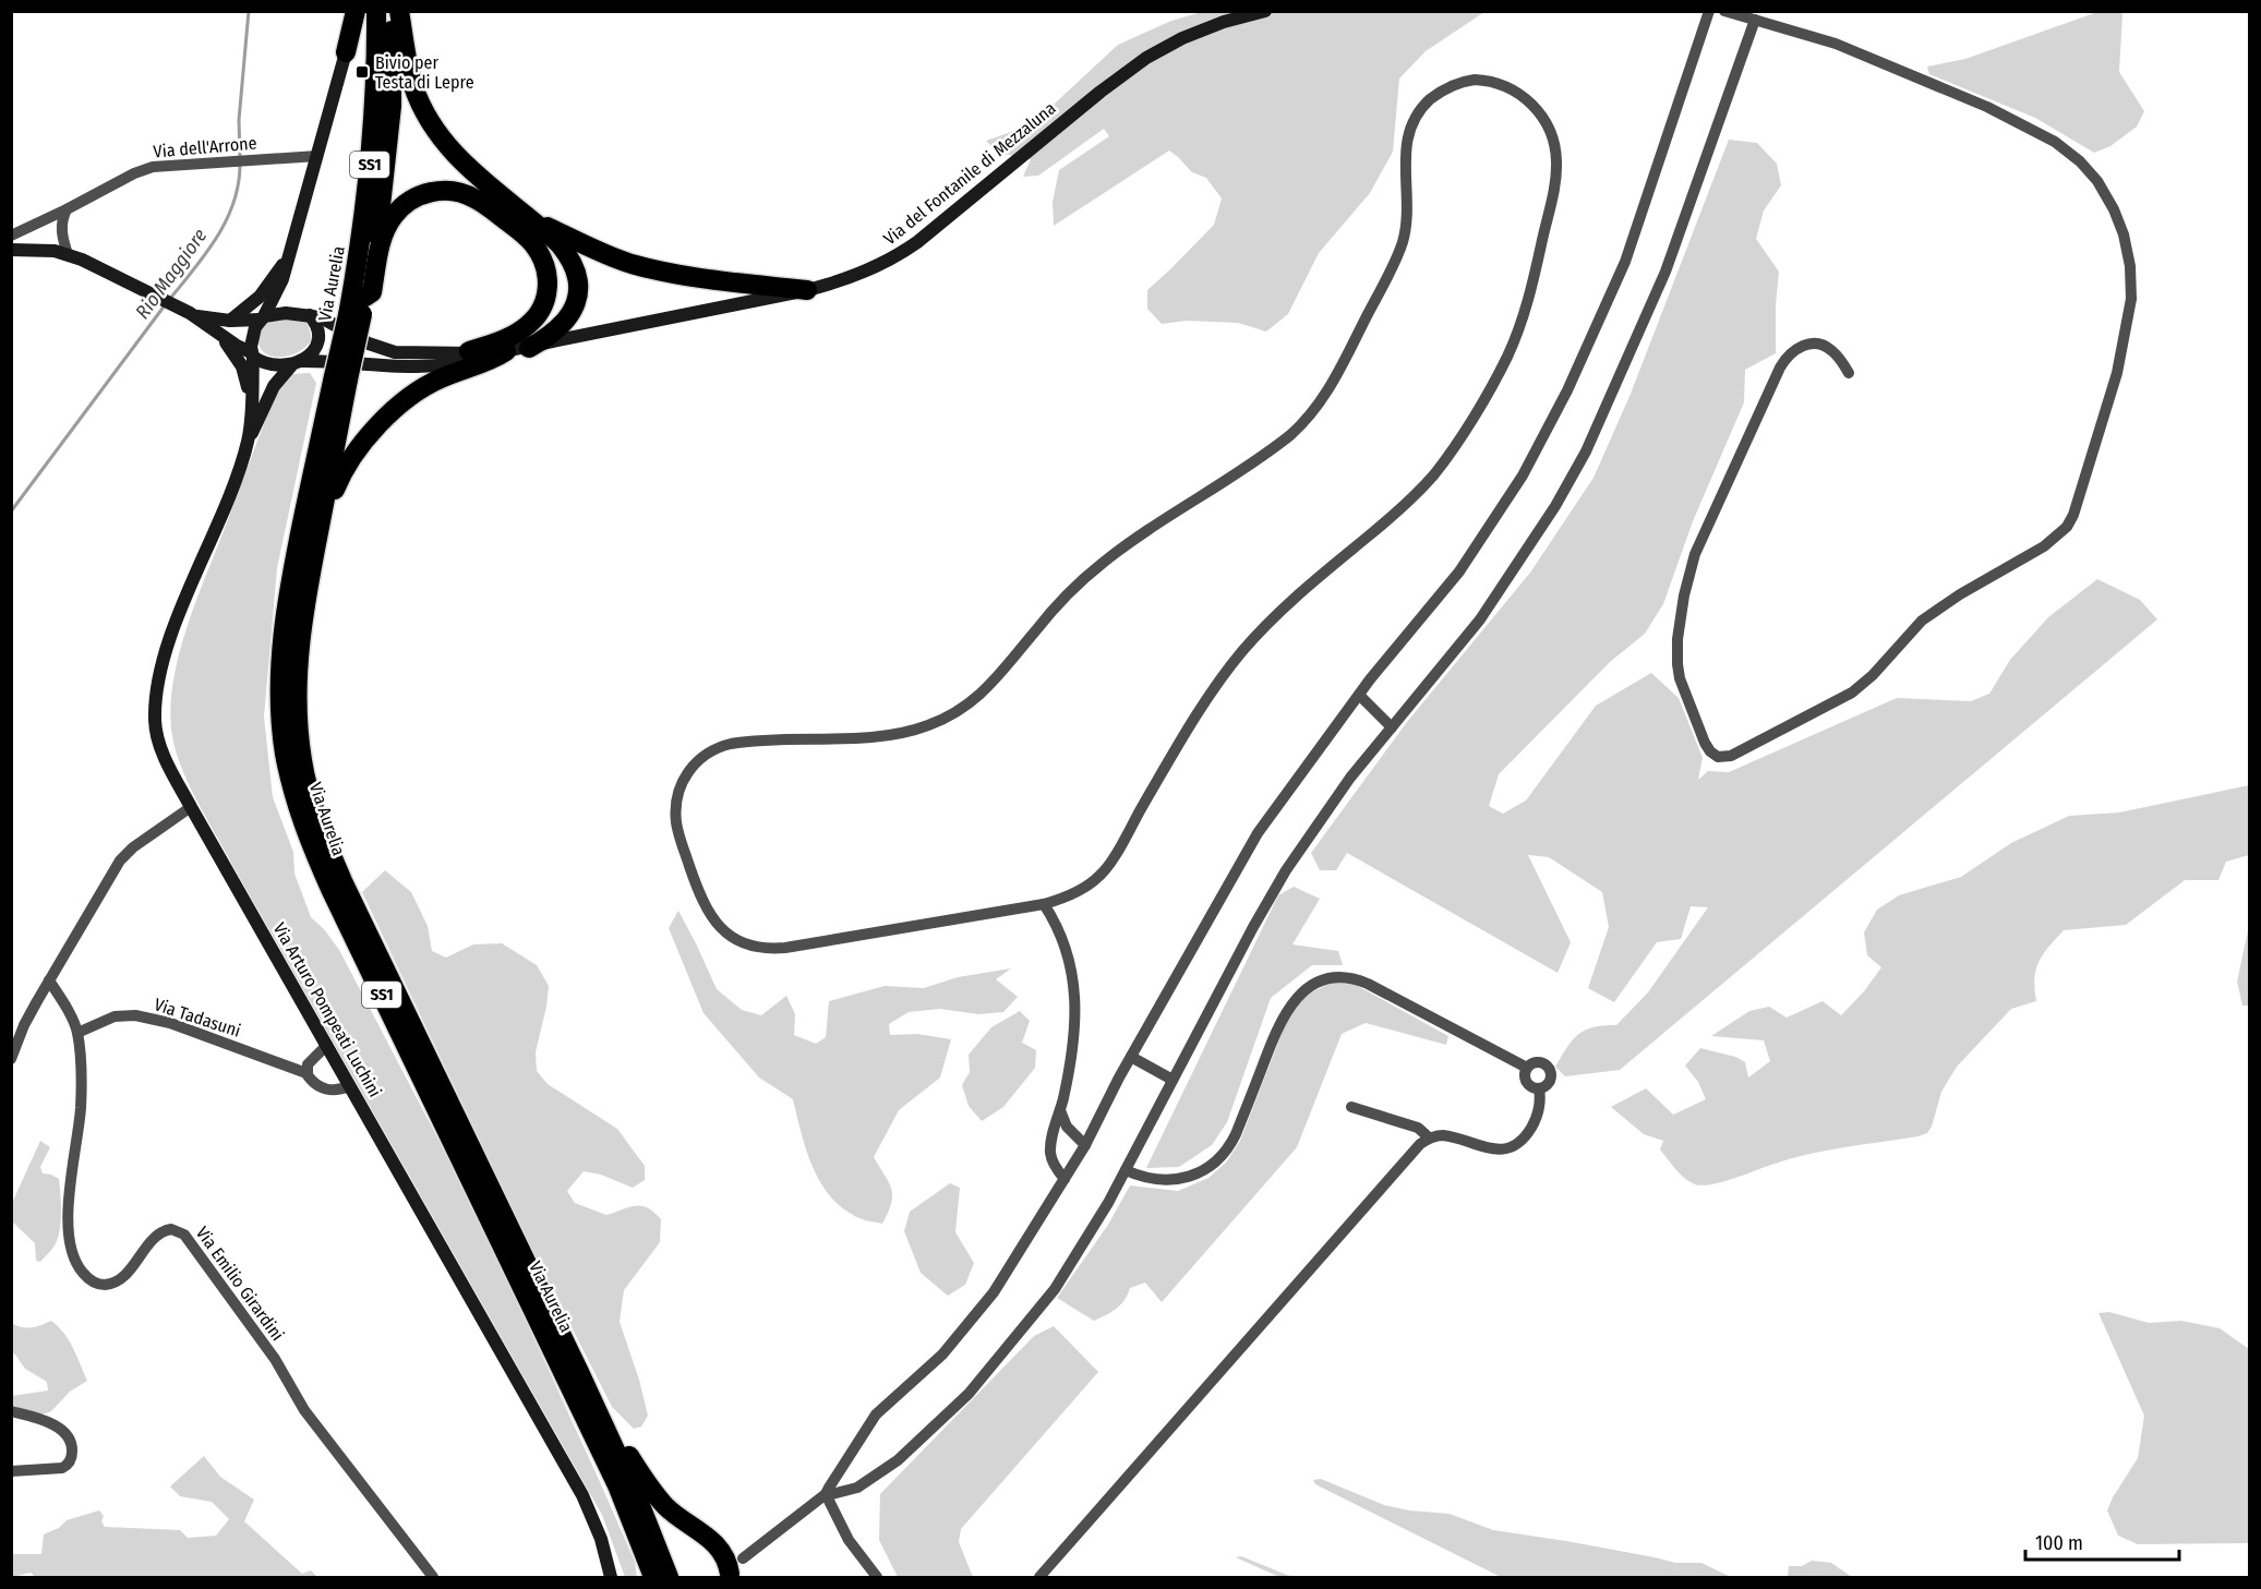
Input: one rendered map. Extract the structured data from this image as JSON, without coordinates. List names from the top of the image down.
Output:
{
  "streets": {
    "highway": ["SS1", "Via Aurelia"],
    "street": [
      "Via dell'Arrone",
      "Via del Fontanile di Mezzaluna",
      "Via Arturo Pompeati Luchini",
      "Via Tadasuni",
      "Via Emilio Girardini"
    ]
  },
  "crossings": [
    ["Via del Fontanile di Mezzaluna", "Via Arturo Pompeati Luchini"],
    ["Via Arturo Pompeati Luchini", "Via Tadasuni"],
    ["Via Tadasuni", "Via Emilio Girardini"]
  ],
  "water": ["Rio Maggiore"],
  "places": {
    "transit": ["Bivio per Testa di Lepre"]
  },
  "scale_bar": "100 m"
}
